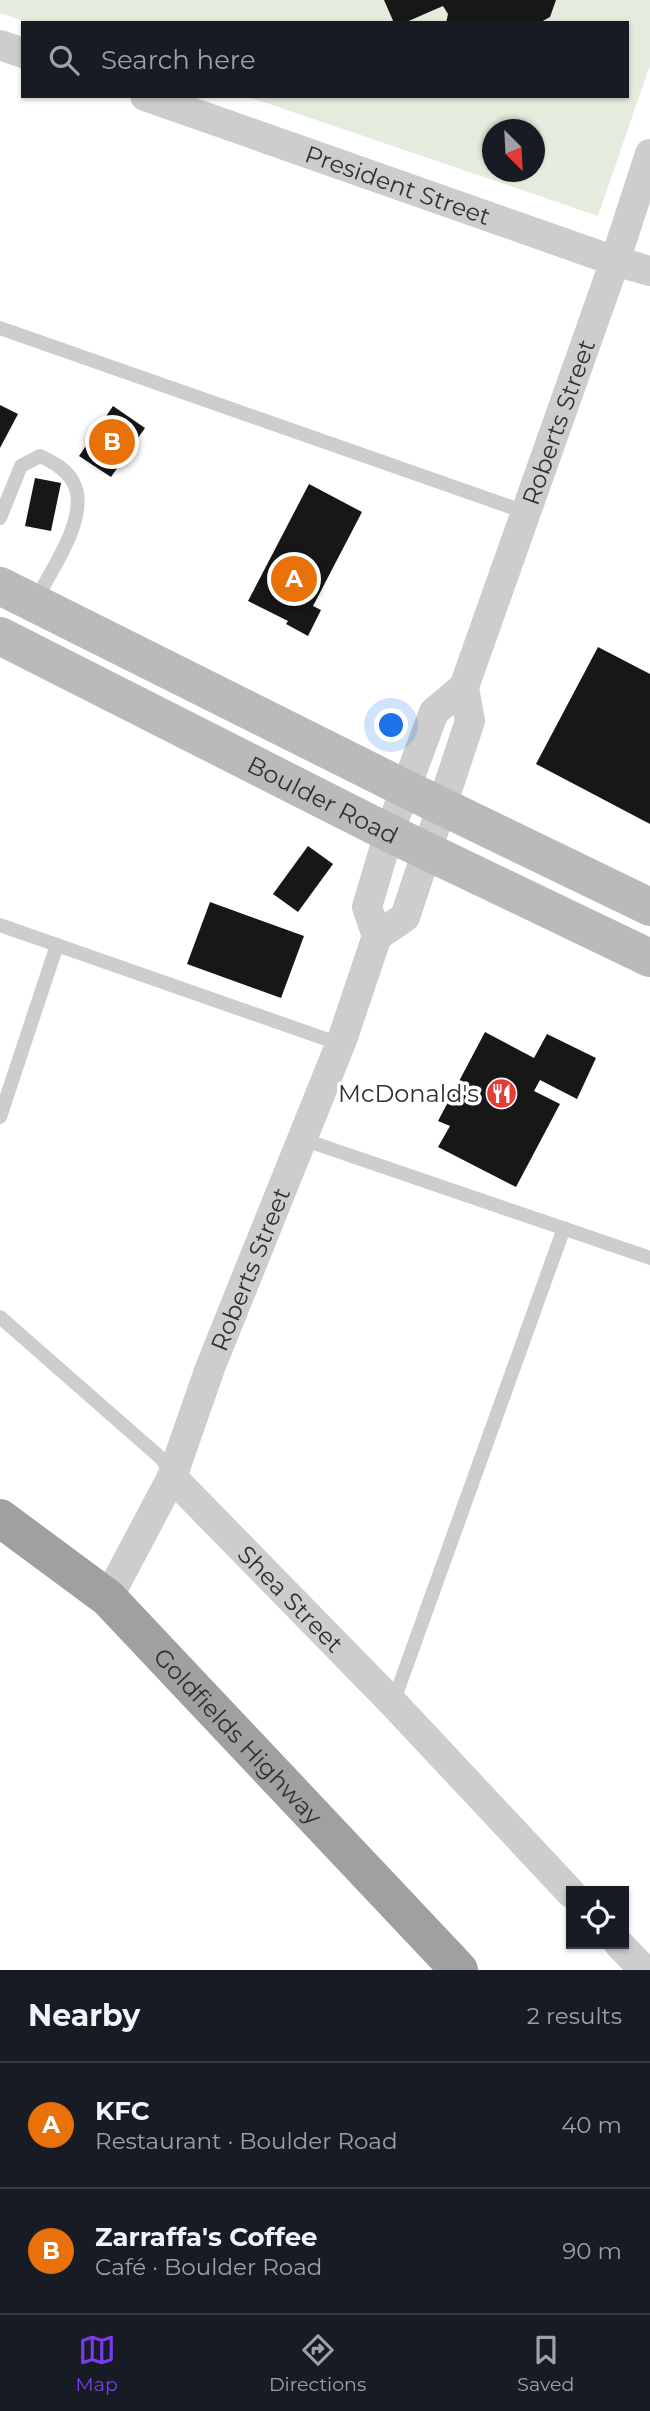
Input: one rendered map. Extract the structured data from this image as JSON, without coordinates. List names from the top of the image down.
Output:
{
  "streets": {
    "highway": ["Goldfields Highway"],
    "main road": ["Boulder Road"],
    "street": ["President Street", "Roberts Street", "Shea Street"]
  },
  "crossings": [
    ["President Street", "Roberts Street"],
    ["Roberts Street", "Boulder Road"],
    ["Roberts Street", "Shea Street"],
    ["Roberts Street", "Goldfields Highway"]
  ],
  "places": {
    "restaurant": ["McDonald's"]
  },
  "north": "bottom right",
  "page": {
    "search": "Search here",
    "pins": ["B", "A"],
    "heading": ["Nearby", "2 results"],
    "list": [
      {
        "mark": "A",
        "name": "KFC",
        "note": "Restaurant · Boulder Road",
        "value": "40 m"
      },
      {
        "mark": "B",
        "name": "Zarraffa's Coffee",
        "note": "Café · Boulder Road",
        "value": "90 m"
      }
    ],
    "nav": ["Map", "Directions", "Saved"]
  }
}
